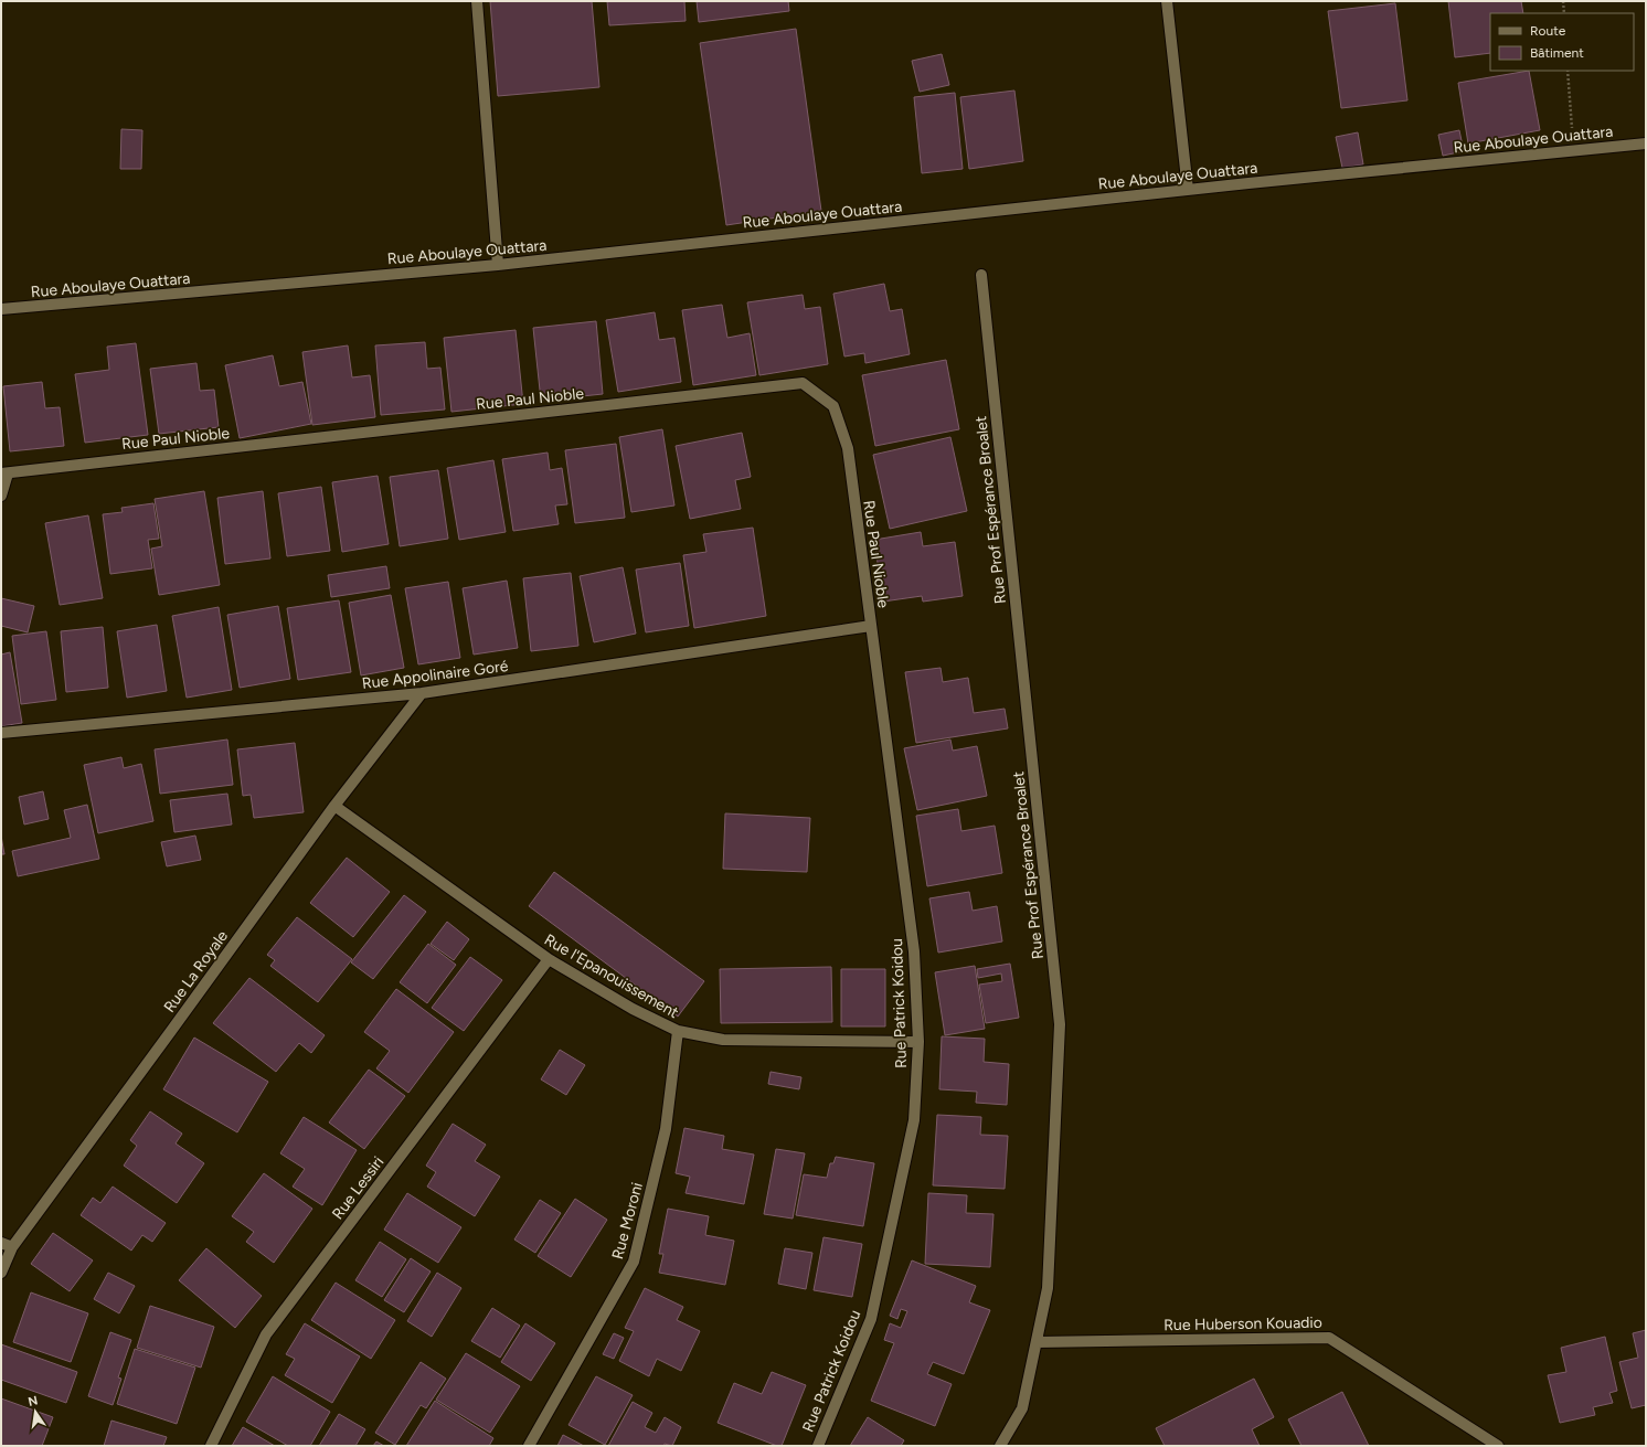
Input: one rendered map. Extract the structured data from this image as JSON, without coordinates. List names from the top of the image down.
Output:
{
  "streets": {
    "street": [
      "Rue Aboulaye Ouattara",
      "Rue Paul Nioble",
      "Rue Prof Espérance Broalet",
      "Rue Appolinaire Goré",
      "Rue La Royale",
      "Rue l'Epanouissement",
      "Rue Patrick Koidou",
      "Rue Lessiri",
      "Rue Moroni",
      "Rue Huberson Kouadio"
    ]
  },
  "crossings": [
    ["Rue Paul Nioble", "Rue Appolinaire Goré"],
    ["Rue Paul Nioble", "Rue Patrick Koidou"],
    ["Rue Prof Espérance Broalet", "Rue Huberson Kouadio"],
    ["Rue Appolinaire Goré", "Rue La Royale"],
    ["Rue Appolinaire Goré", "Rue Patrick Koidou"],
    ["Rue La Royale", "Rue l'Epanouissement"],
    ["Rue l'Epanouissement", "Rue Patrick Koidou"],
    ["Rue l'Epanouissement", "Rue Lessiri"],
    ["Rue l'Epanouissement", "Rue Moroni"]
  ],
  "legend": ["Route", "Bâtiment"],
  "north": "top"
}
